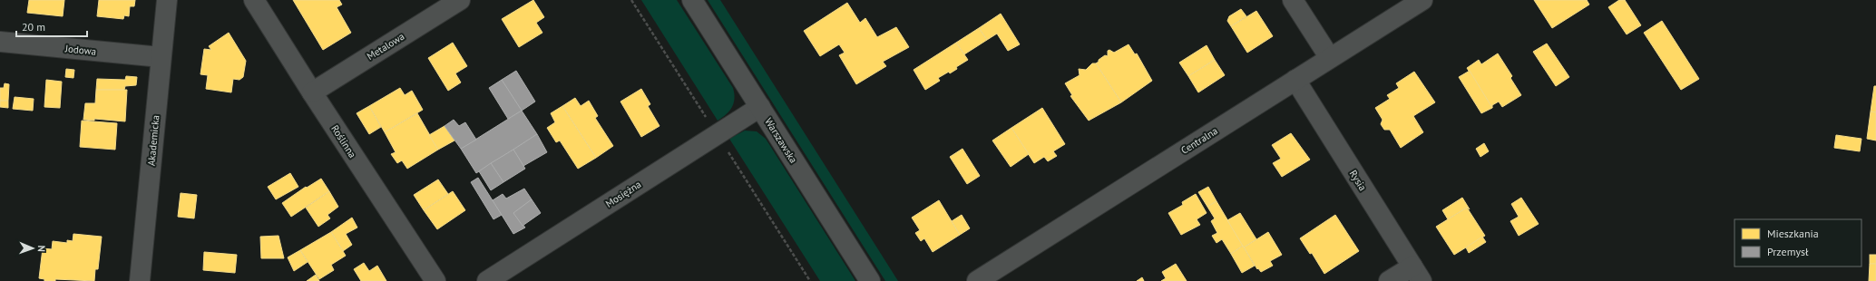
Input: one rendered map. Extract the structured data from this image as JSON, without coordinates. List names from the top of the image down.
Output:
{
  "streets": {
    "street": [
      "Metalowa",
      "Jodowa",
      "Akademicka",
      "Warszawska",
      "Centralna",
      "Roślinna",
      "Rysia",
      "Mosiężna"
    ]
  },
  "crossings": [
    ["Metalowa", "Roślinna"],
    ["Jodowa", "Akademicka"],
    ["Warszawska", "Mosiężna"],
    ["Centralna", "Rysia"]
  ],
  "legend": ["Mieszkania", "Przemysł"],
  "scale_bar": "20 m",
  "north": "right"
}
